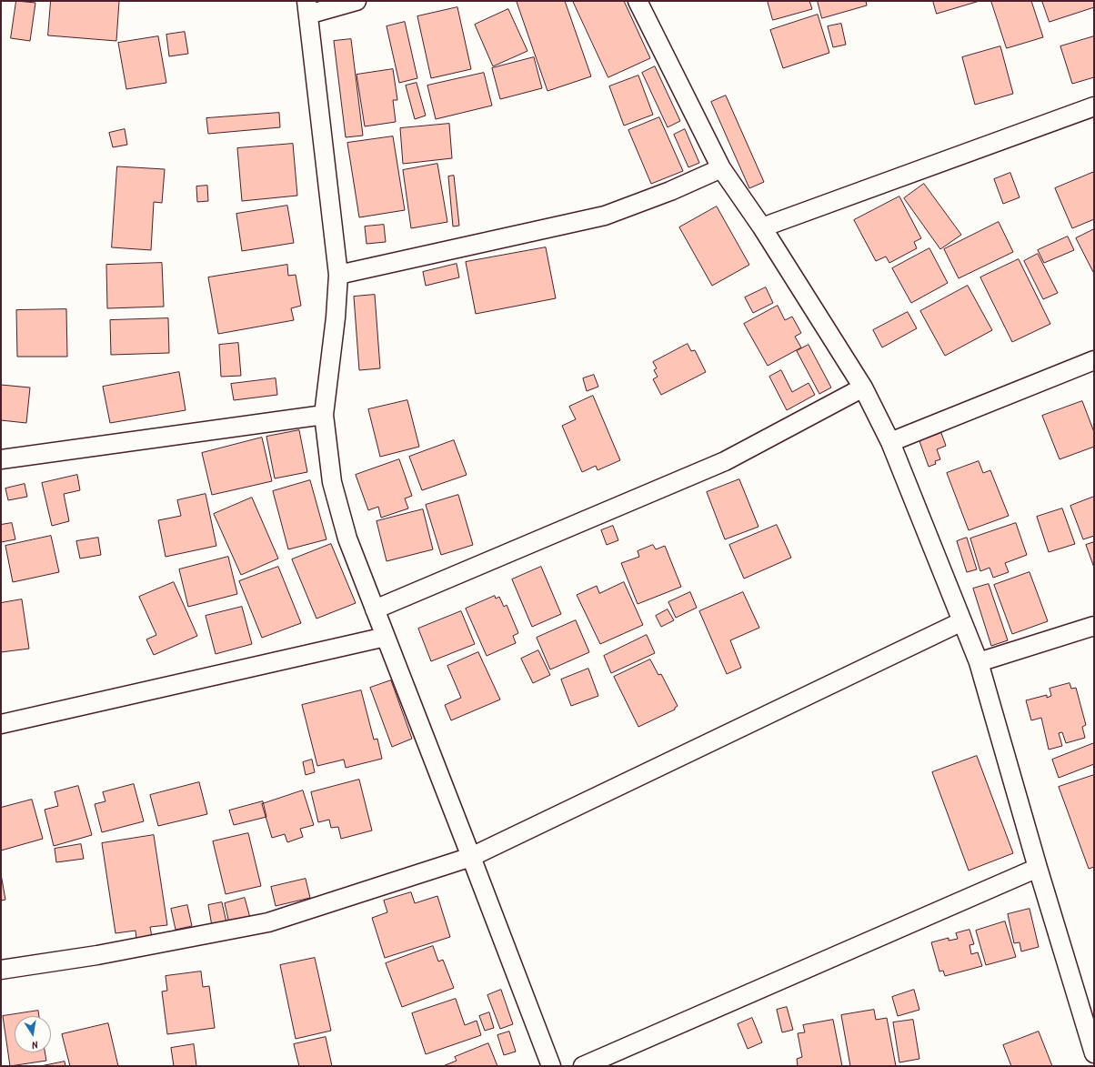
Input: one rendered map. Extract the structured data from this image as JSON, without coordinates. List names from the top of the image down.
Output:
{
  "north": "bottom"
}
